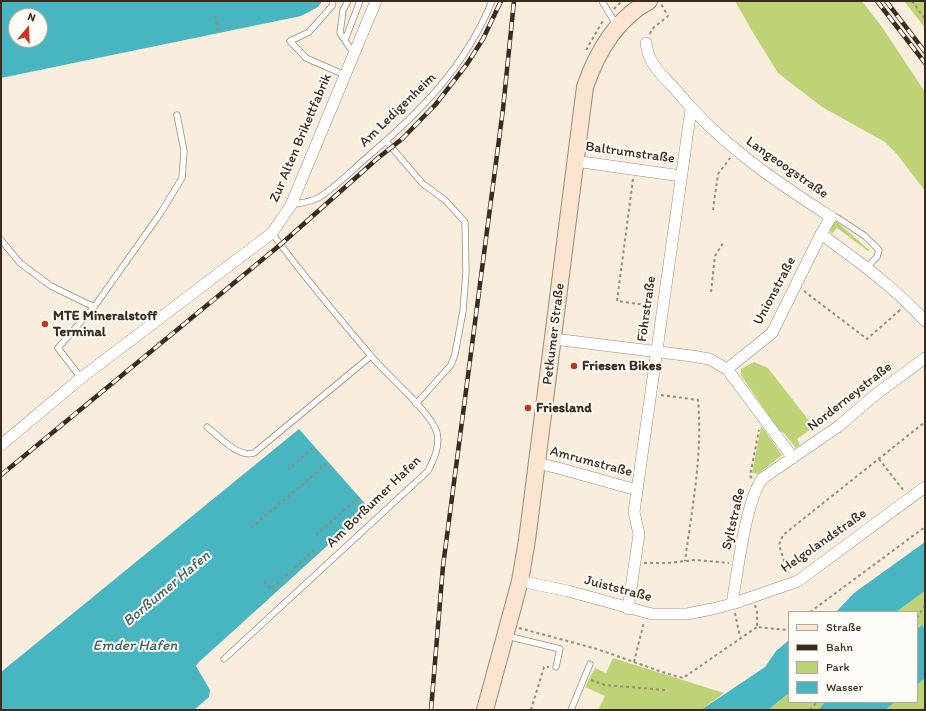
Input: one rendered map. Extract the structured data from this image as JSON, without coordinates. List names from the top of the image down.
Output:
{
  "streets": {
    "main road": ["Petkumer Straße"],
    "street": [
      "Zur Alten Brikettfabrik",
      "Baltrumstraße",
      "Langeoogstraße",
      "Unionstraße",
      "Föhrstraße",
      "Norderneystraße",
      "Amrumstraße",
      "Syltstraße",
      "Helgolandstraße",
      "Juiststraße"
    ],
    "lane": ["Am Ledigenheim", "Am Borßumer Hafen"]
  },
  "crossings": [
    ["Am Ledigenheim", "Zur Alten Brikettfabrik"],
    ["Zur Alten Brikettfabrik", "Am Borßumer Hafen"],
    ["Baltrumstraße", "Föhrstraße"],
    ["Baltrumstraße", "Petkumer Straße"],
    ["Langeoogstraße", "Unionstraße"],
    ["Langeoogstraße", "Föhrstraße"],
    ["Föhrstraße", "Amrumstraße"],
    ["Föhrstraße", "Juiststraße"],
    ["Petkumer Straße", "Amrumstraße"],
    ["Petkumer Straße", "Juiststraße"],
    ["Norderneystraße", "Syltstraße"],
    ["Syltstraße", "Helgolandstraße"],
    ["Syltstraße", "Juiststraße"],
    ["Helgolandstraße", "Juiststraße"]
  ],
  "water": ["Borßumer Hafen", "Emder Hafen"],
  "places": ["MTE Mineralstoff Terminal", "Friesen Bikes", "Friesland"],
  "legend": [
    "Straße",
    "Bahn",
    "Park",
    "Wasser"
  ],
  "north": "top"
}
